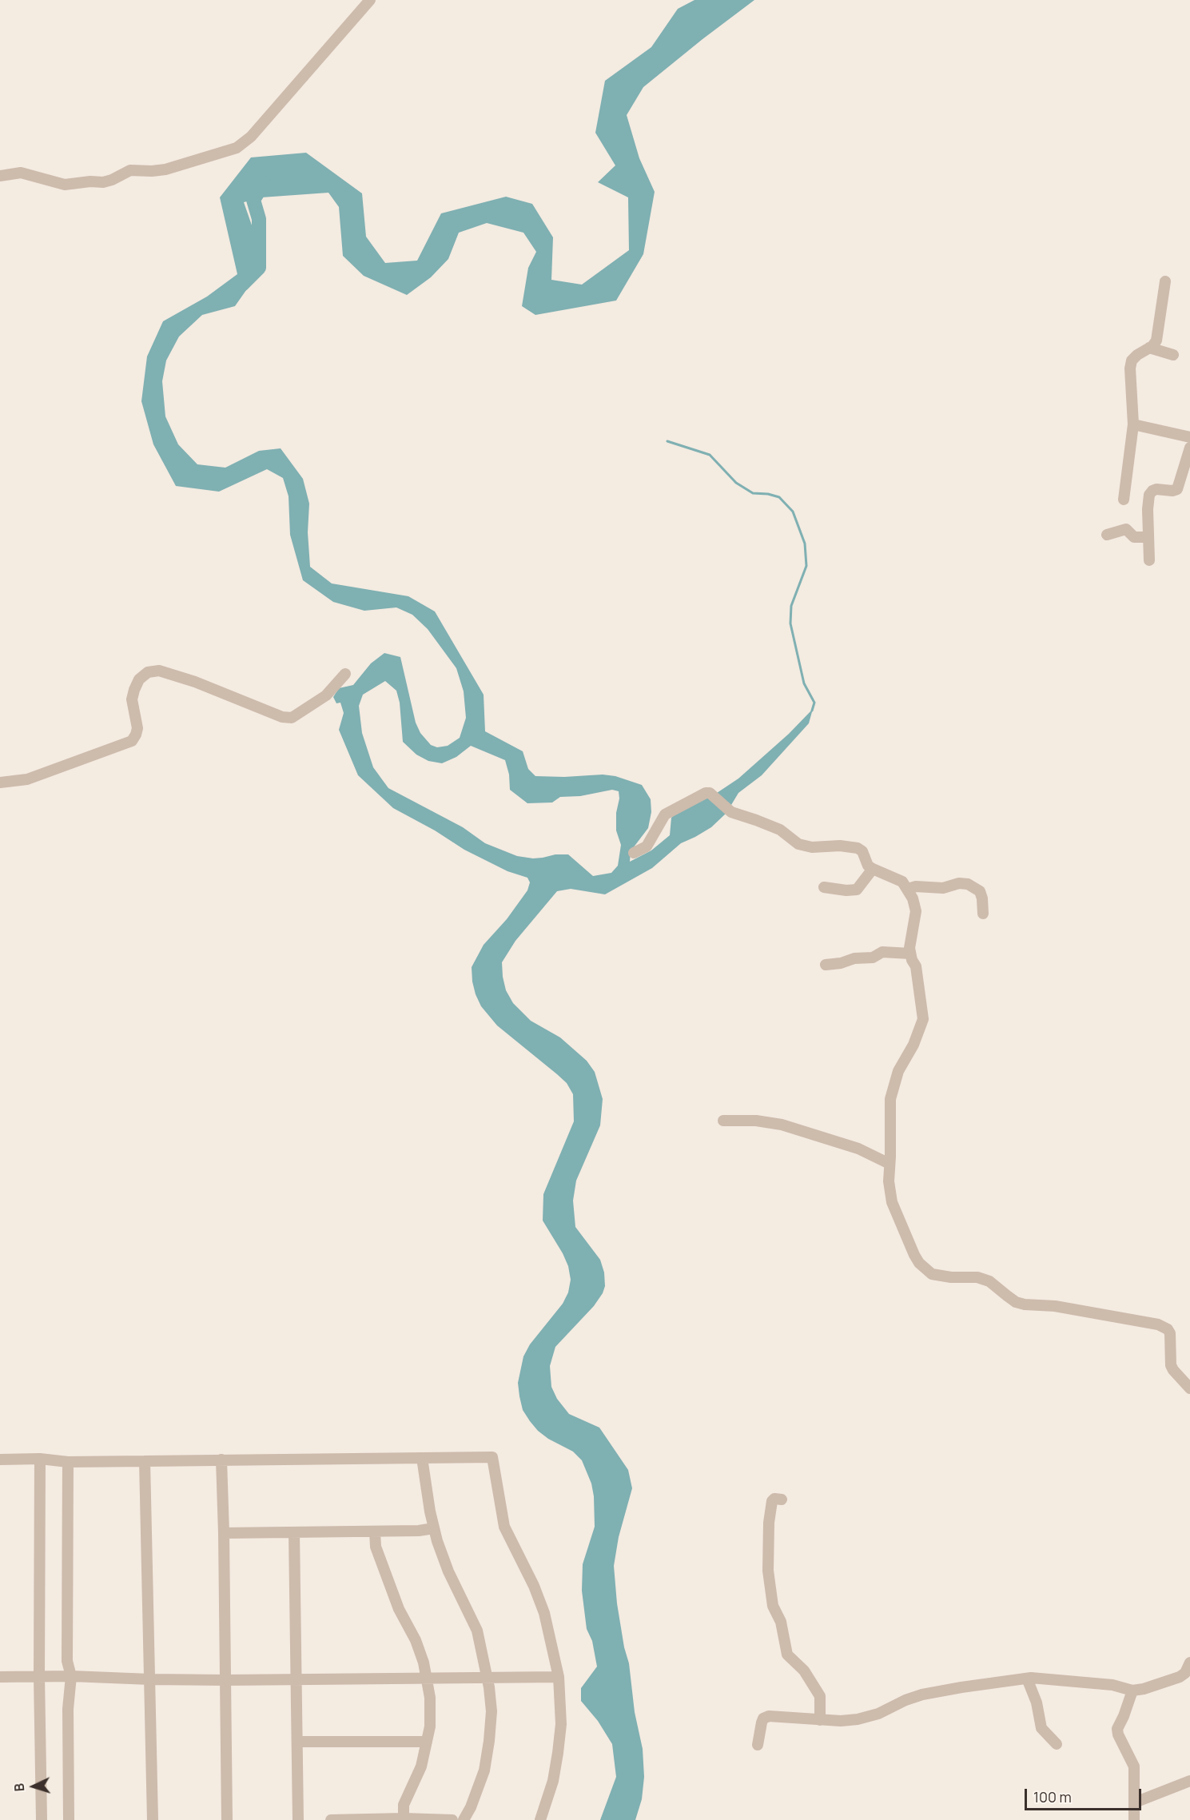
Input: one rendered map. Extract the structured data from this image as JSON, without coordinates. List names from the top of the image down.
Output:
{
  "scale_bar": "100 m",
  "north": "left"
}
